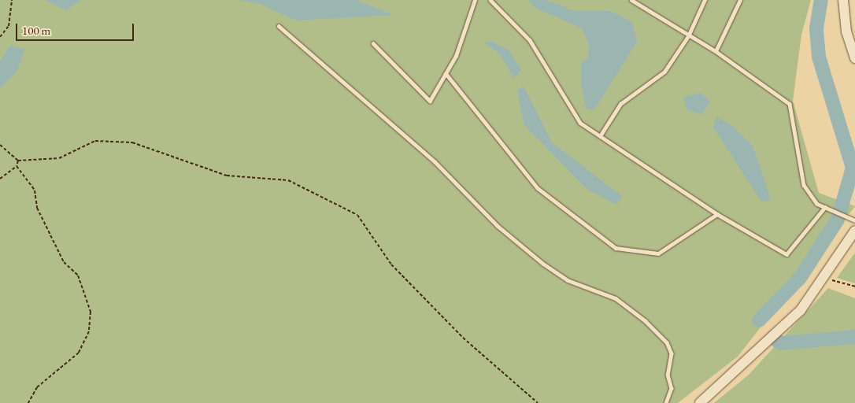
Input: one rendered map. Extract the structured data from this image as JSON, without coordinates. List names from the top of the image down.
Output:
{
  "scale_bar": "100 m"
}
